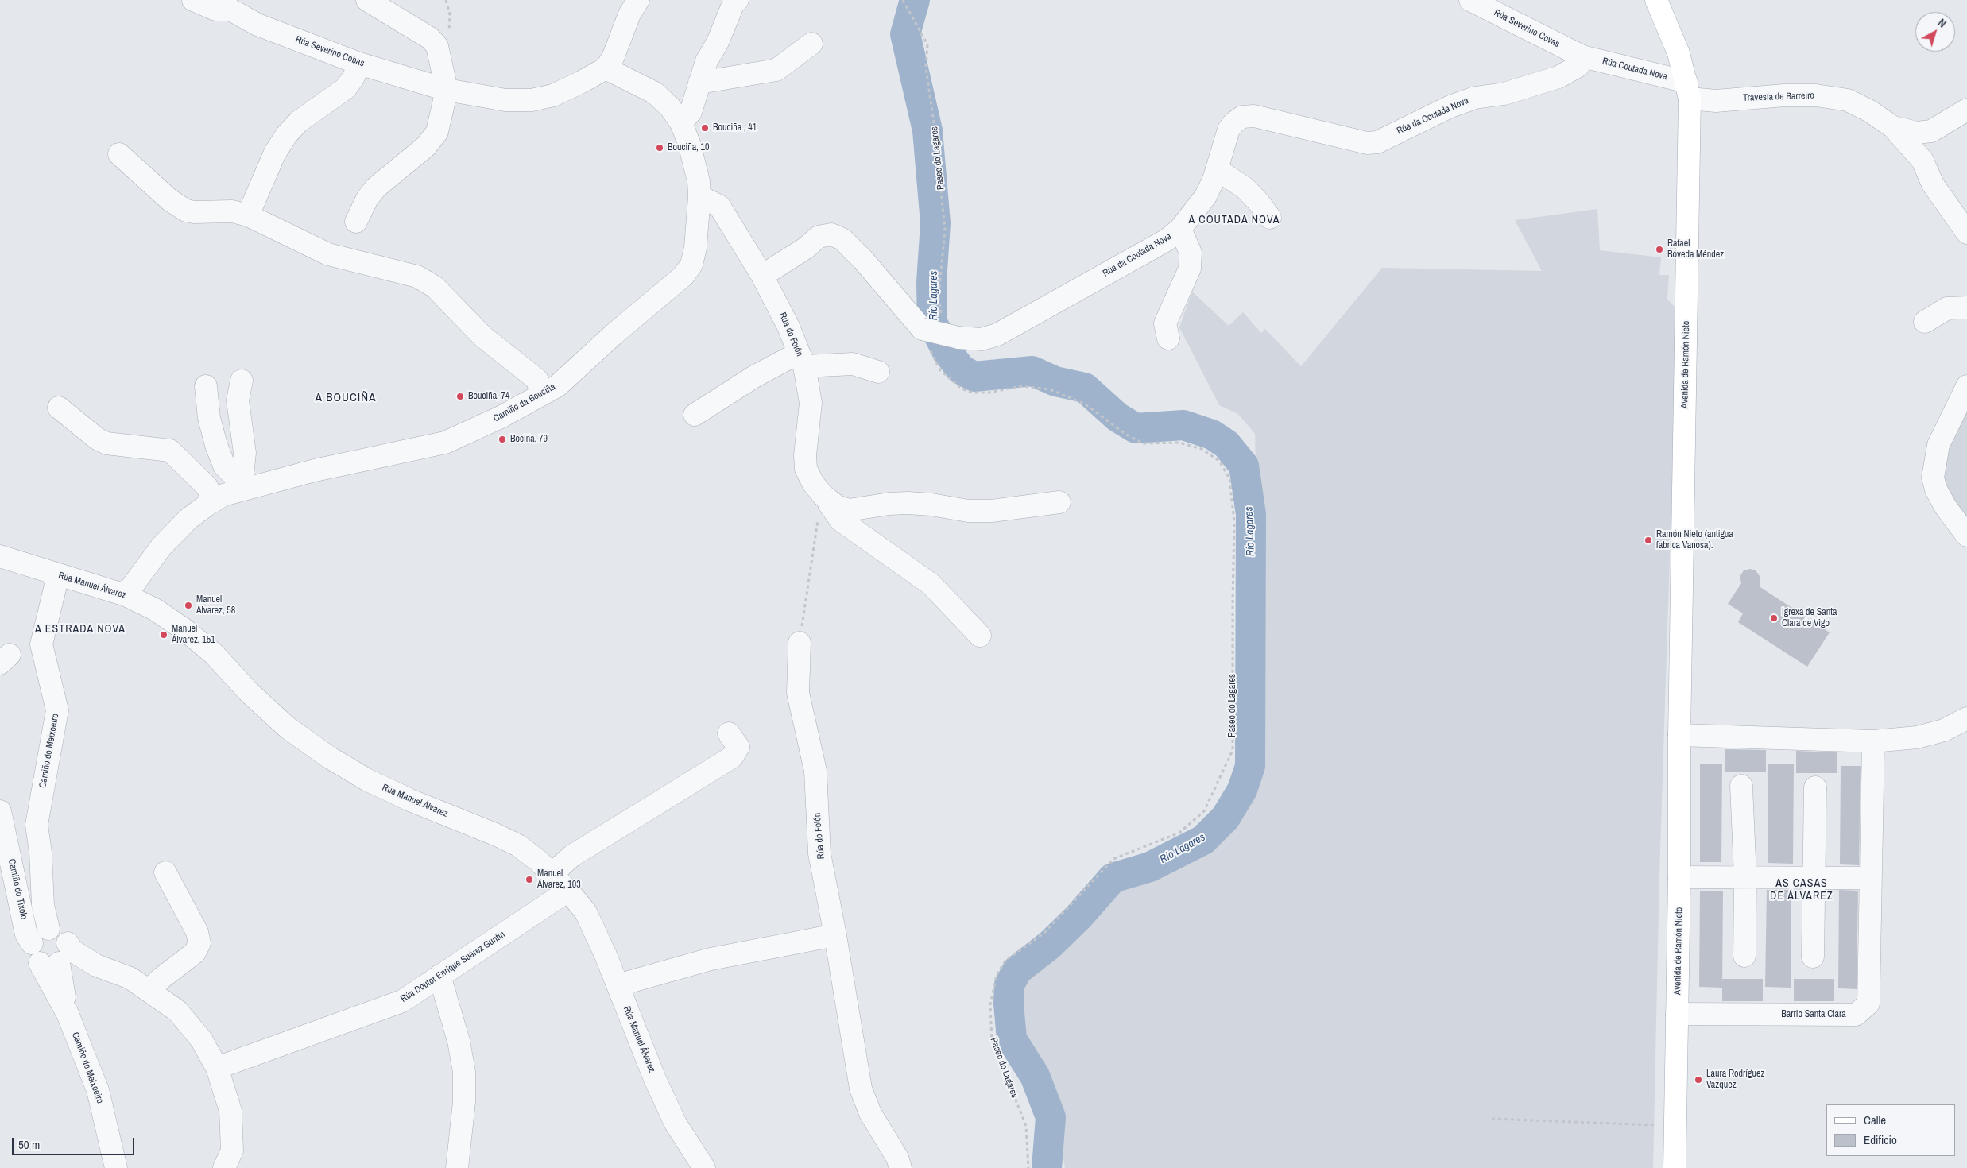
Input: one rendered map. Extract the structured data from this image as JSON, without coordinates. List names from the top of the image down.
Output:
{
  "streets": {
    "main road": ["Avenida de Ramón Nieto"],
    "street": [
      "Rúa Severino Covas",
      "Rúa Severino Cobas",
      "Rúa Coutada Nova",
      "Travesía de Barreiro",
      "Rúa da Coutada Nova",
      "Rúa do Folón",
      "Camiño da Bouciña",
      "Rúa Manuel Álvarez",
      "Camiño do Meixoeiro",
      "Camiño do Tixolo",
      "Rúa Doutor Enrique Suárez Guntín",
      "Barrio Santa Clara"
    ],
    "path": ["Paseo do Lagares"]
  },
  "crossings": [
    ["Rúa Severino Covas", "Rúa Coutada Nova"],
    ["Rúa Severino Covas", "Rúa da Coutada Nova"],
    ["Rúa Severino Cobas", "Camiño da Bouciña"],
    ["Rúa Coutada Nova", "Travesía de Barreiro"],
    ["Rúa Coutada Nova", "Rúa da Coutada Nova"],
    ["Rúa Coutada Nova", "Avenida de Ramón Nieto"],
    ["Travesía de Barreiro", "Avenida de Ramón Nieto"],
    ["Rúa da Coutada Nova", "Paseo do Lagares"],
    ["Rúa do Folón", "Camiño da Bouciña"],
    ["Avenida de Ramón Nieto", "Barrio Santa Clara"],
    ["Camiño da Bouciña", "Rúa Manuel Álvarez"],
    ["Rúa Manuel Álvarez", "Camiño do Meixoeiro"],
    ["Rúa Manuel Álvarez", "Rúa Doutor Enrique Suárez Guntín"],
    ["Camiño do Meixoeiro", "Camiño do Tixolo"]
  ],
  "districts": [
    "A COUTADA NOVA",
    "A BOUCIÑA",
    "A ESTRADA NOVA",
    "AS CASAS DE ÁLVAREZ"
  ],
  "water": ["Río Lagares"],
  "places": [
    "Bouciña , 41",
    "Bouciña, 10",
    "Rafael Bóveda Méndez",
    "Bouciña, 74",
    "Bociña, 79",
    "Ramón Nieto (antigua fabrica Vanosa).",
    "Manuel Álvarez, 58",
    "Igrexa de Santa Clara de Vigo",
    "Manuel Álvarez, 151",
    "Manuel Álvarez, 103",
    "Laura Rodríguez Vázquez"
  ],
  "legend": ["Calle", "Edificio"],
  "scale_bar": "50 m",
  "north": "top right"
}
